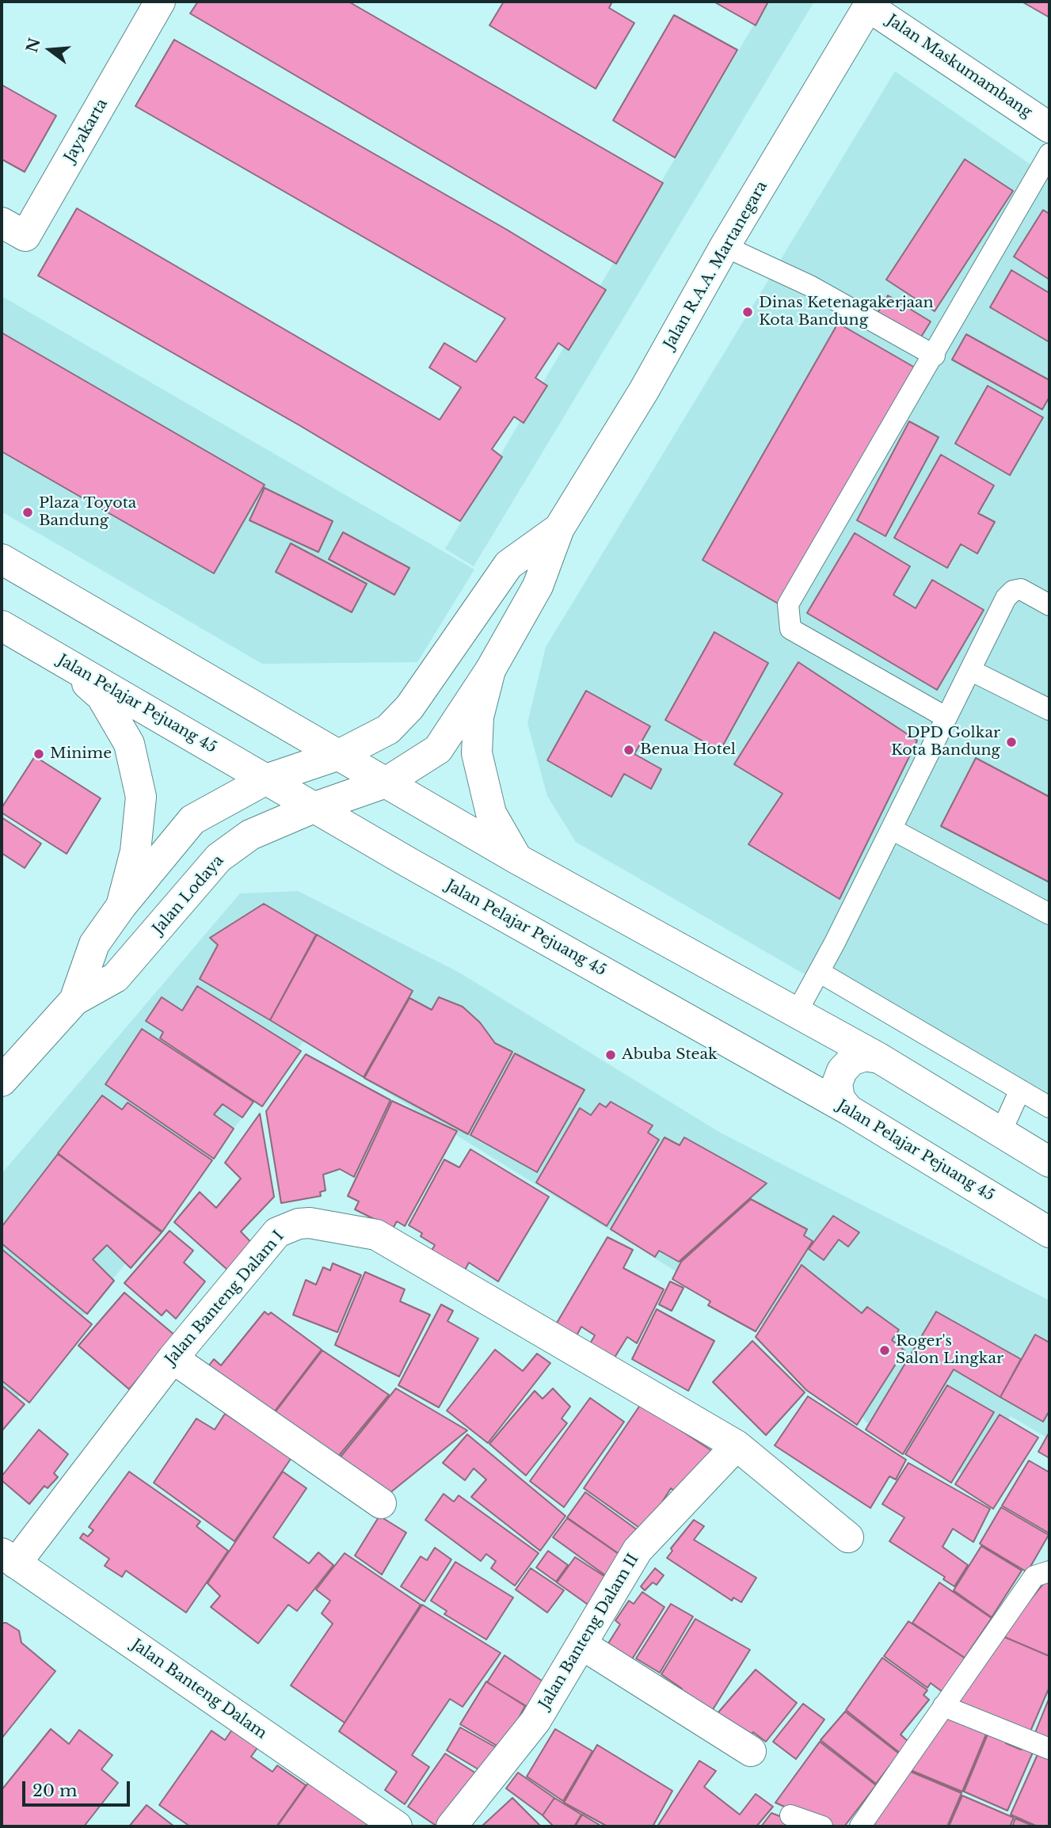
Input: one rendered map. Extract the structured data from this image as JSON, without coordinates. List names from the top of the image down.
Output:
{
  "streets": {
    "main road": [
      "Jalan Maskumambang",
      "Jayakarta",
      "Jalan R.A.A. Martanegara",
      "Jalan Pelajar Pejuang 45",
      "Jalan Lodaya",
      "Jalan Banteng Dalam I",
      "Jalan Banteng Dalam II",
      "Jalan Banteng Dalam"
    ]
  },
  "crossings": [
    ["Jalan Maskumambang", "Jalan R.A.A. Martanegara"],
    ["Jalan R.A.A. Martanegara", "Jalan Pelajar Pejuang 45"],
    ["Jalan R.A.A. Martanegara", "Jalan Lodaya"],
    ["Jalan Pelajar Pejuang 45", "Jalan Lodaya"],
    ["Jalan Banteng Dalam I", "Jalan Banteng Dalam II"],
    ["Jalan Banteng Dalam I", "Jalan Banteng Dalam"]
  ],
  "places": [
    "Dinas Ketenagakerjaan Kota Bandung",
    "Plaza Toyota Bandung",
    "DPD Golkar Kota Bandung",
    "Benua Hotel",
    "Minime",
    "Abuba Steak",
    "Roger's Salon Lingkar"
  ],
  "scale_bar": "20 m",
  "north": "left"
}
